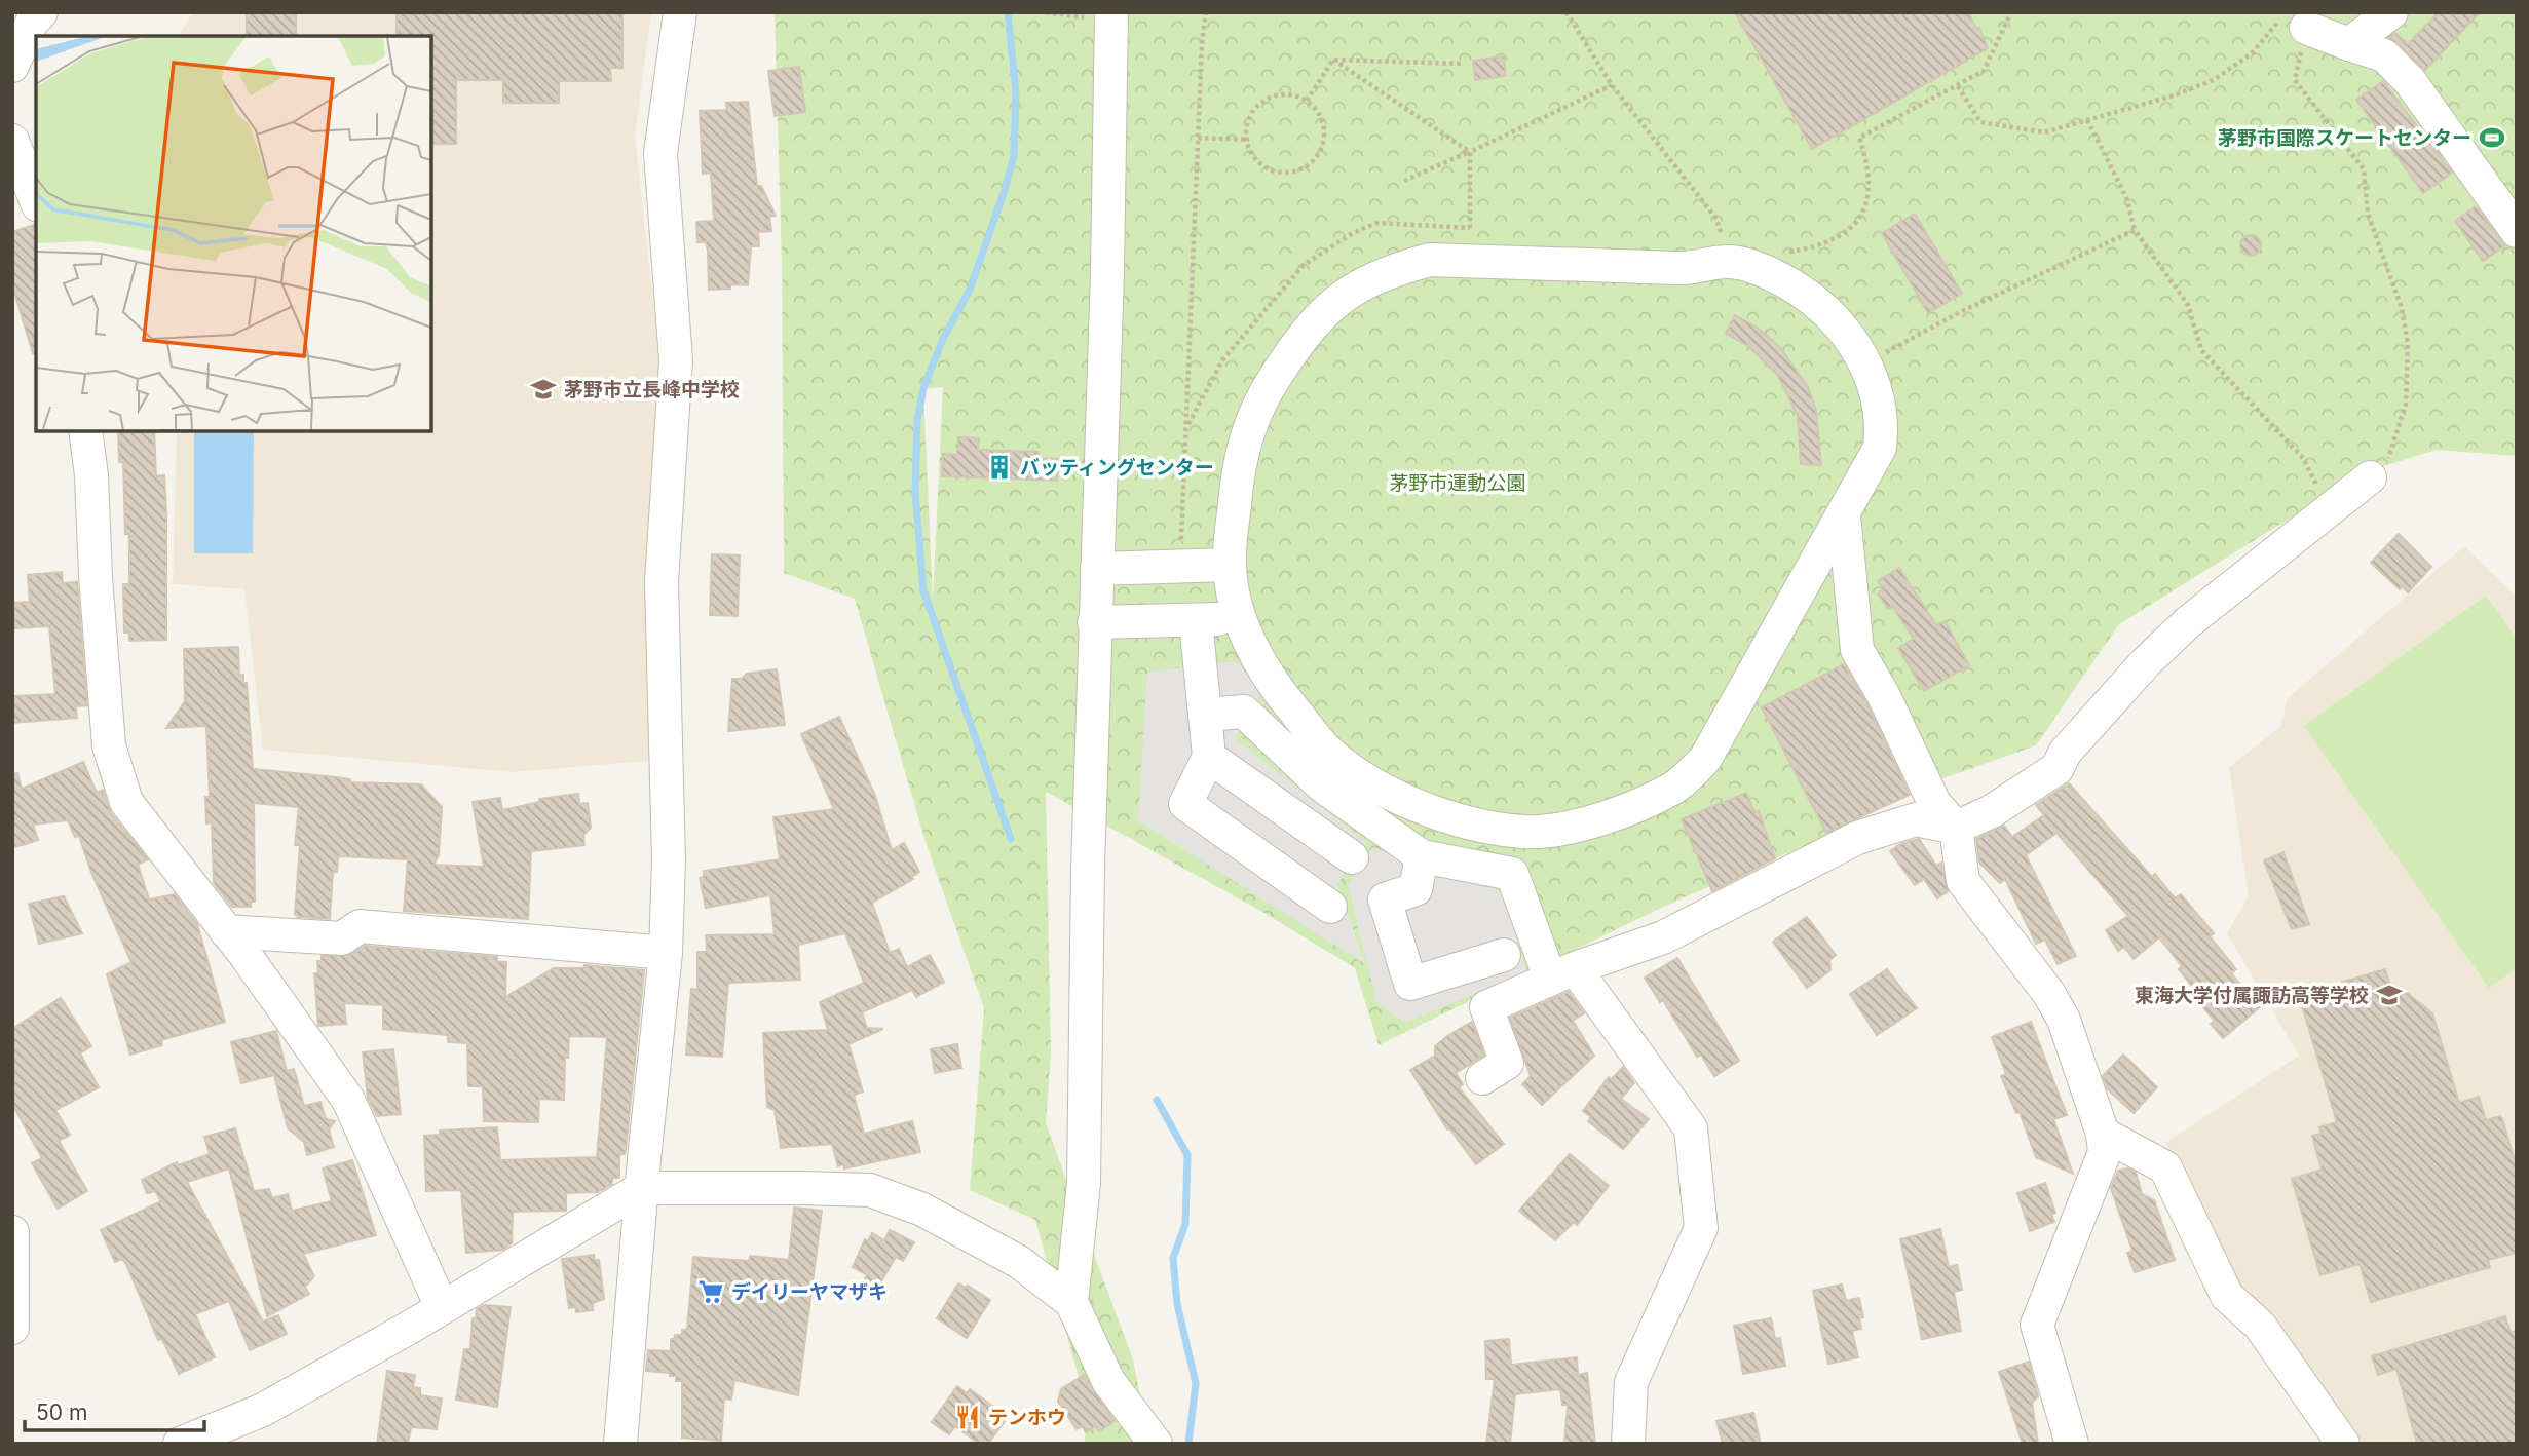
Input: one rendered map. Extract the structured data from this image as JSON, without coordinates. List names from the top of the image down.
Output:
{
  "parks": ["茅野市運動公園"],
  "places": {
    "sports": ["茅野市国際スケートセンター"],
    "school or university": ["茅野市立長峰中学校", "東海大学付属諏訪高等学校"],
    "building": ["バッティングセンター"],
    "supermarket": ["デイリーヤマザキ"],
    "restaurant": ["テンホウ"]
  },
  "scale_bar": "50 m"
}
